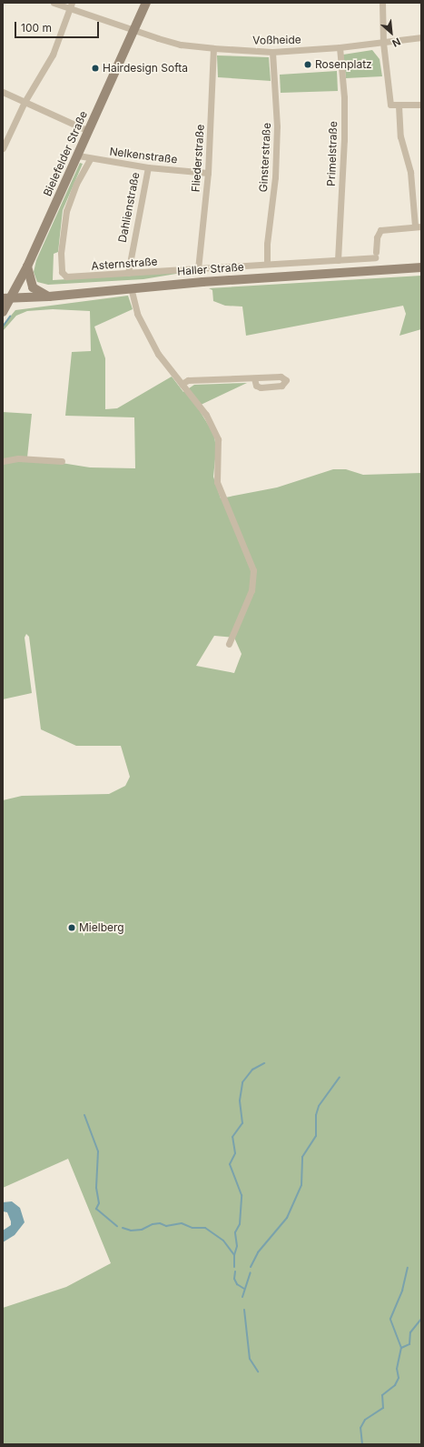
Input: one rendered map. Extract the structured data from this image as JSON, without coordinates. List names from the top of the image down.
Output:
{
  "streets": {
    "main road": ["Bielefelder Straße", "Haller Straße"],
    "street": [
      "Voßheide",
      "Primelstraße",
      "Nelkenstraße",
      "Ginsterstraße",
      "Fliederstraße",
      "Dahlienstraße",
      "Asternstraße"
    ]
  },
  "crossings": [
    ["Voßheide", "Bielefelder Straße"],
    ["Voßheide", "Primelstraße"],
    ["Voßheide", "Ginsterstraße"],
    ["Voßheide", "Fliederstraße"],
    ["Bielefelder Straße", "Nelkenstraße"],
    ["Bielefelder Straße", "Haller Straße"],
    ["Primelstraße", "Asternstraße"],
    ["Nelkenstraße", "Fliederstraße"],
    ["Nelkenstraße", "Dahlienstraße"],
    ["Nelkenstraße", "Asternstraße"],
    ["Ginsterstraße", "Asternstraße"],
    ["Fliederstraße", "Asternstraße"],
    ["Dahlienstraße", "Asternstraße"]
  ],
  "places": ["Rosenplatz", "Hairdesign Softa", "Mielberg"],
  "scale_bar": "100 m",
  "north": "bottom right"
}
